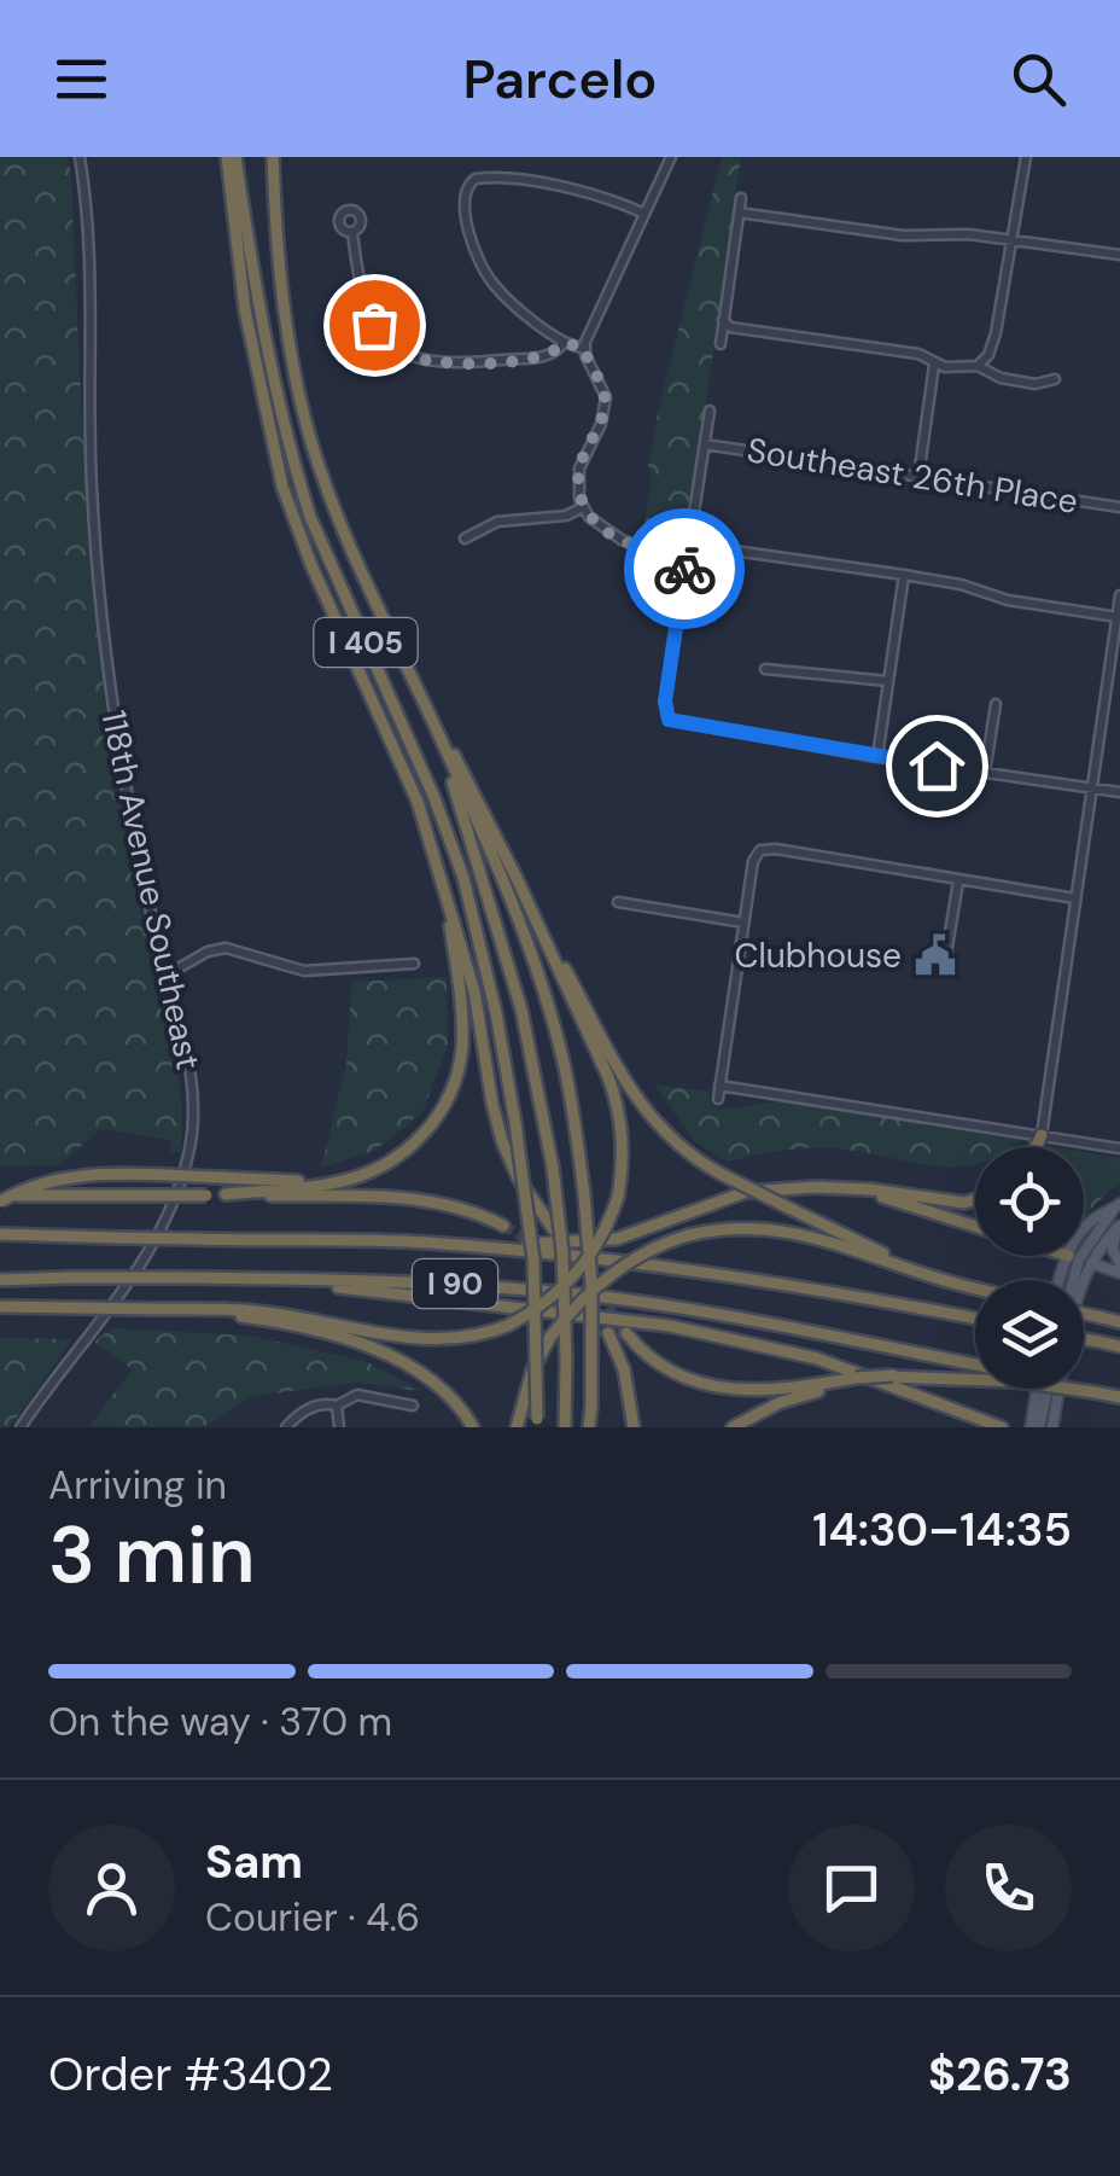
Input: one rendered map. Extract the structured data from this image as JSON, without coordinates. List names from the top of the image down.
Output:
{
  "streets": {
    "highway": ["I 405", "I 90"],
    "street": ["Southeast 26th Place", "118th Avenue Southeast"]
  },
  "places": {
    "public building": ["Clubhouse"]
  },
  "page": {
    "header": "Parcelo",
    "heading": ["3 min", "Arriving in", "14:30–14:35"],
    "panel": [
      "Sam",
      "Courier · 4.6",
      "Order #3402",
      "$26.73"
    ],
    "bar": "On the way · 370 m"
  }
}
